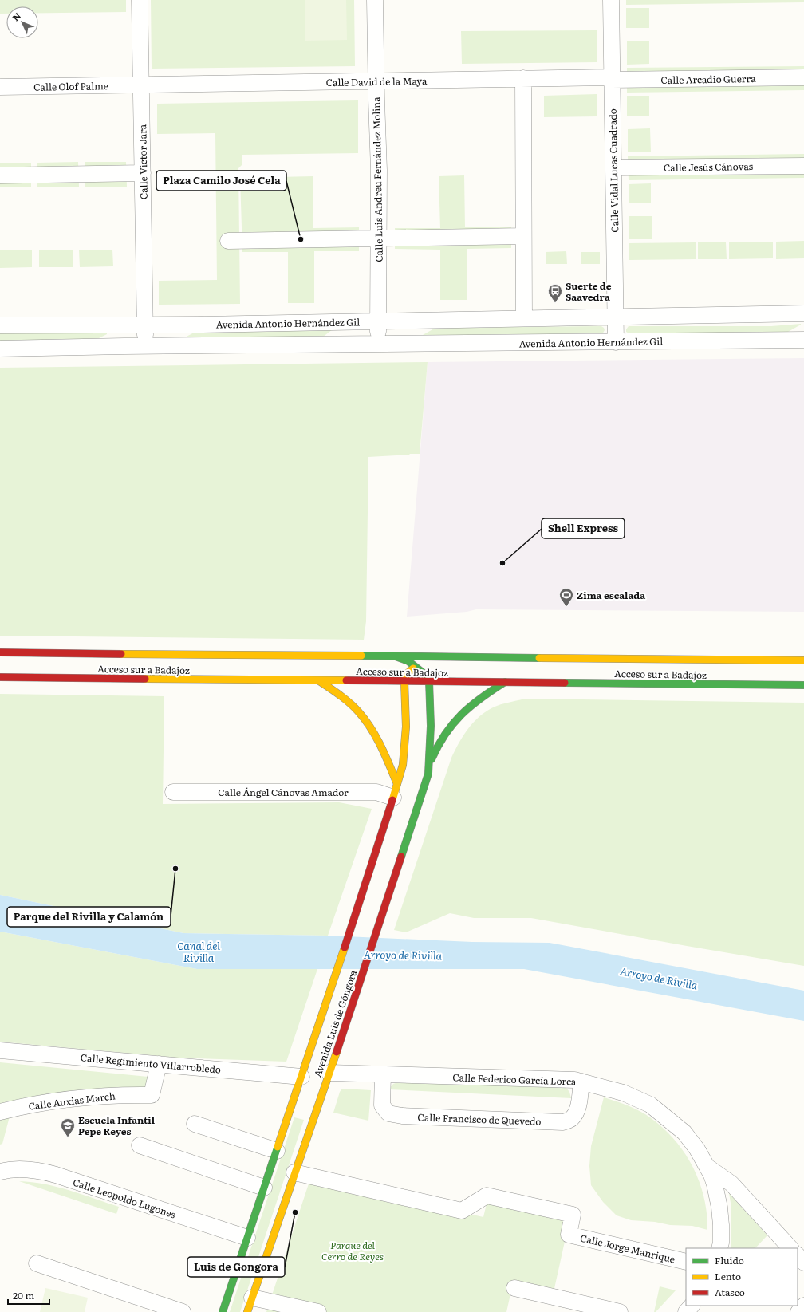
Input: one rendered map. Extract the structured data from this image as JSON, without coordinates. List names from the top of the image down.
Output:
{
  "streets": {
    "main road": ["Acceso sur a Badajoz", "Avenida Luis de Góngora"],
    "street": [
      "Calle Arcadio Guerra",
      "Calle David de la Maya",
      "Calle Olof Palme",
      "Calle Víctor Jara",
      "Calle Jesús Cánovas",
      "Calle Vidal Lucas Cuadrado",
      "Calle Luis Andreu Fernández Molina",
      "Avenida Antonio Hernández Gil",
      "Calle Ángel Cánovas Amador",
      "Calle Regimiento Villarrobledo",
      "Calle Federico García Lorca",
      "Calle Auxias March",
      "Calle Francisco de Quevedo",
      "Calle Leopoldo Lugones",
      "Calle Jorge Manrique"
    ]
  },
  "crossings": [
    ["Calle Arcadio Guerra", "Calle David de la Maya"],
    ["Calle Arcadio Guerra", "Calle Vidal Lucas Cuadrado"],
    ["Calle David de la Maya", "Calle Olof Palme"],
    ["Calle David de la Maya", "Calle Víctor Jara"],
    ["Calle David de la Maya", "Calle Vidal Lucas Cuadrado"],
    ["Calle David de la Maya", "Calle Luis Andreu Fernández Molina"],
    ["Calle Olof Palme", "Calle Víctor Jara"],
    ["Calle Víctor Jara", "Avenida Antonio Hernández Gil"],
    ["Calle Jesús Cánovas", "Calle Vidal Lucas Cuadrado"],
    ["Calle Vidal Lucas Cuadrado", "Avenida Antonio Hernández Gil"],
    ["Calle Luis Andreu Fernández Molina", "Avenida Antonio Hernández Gil"],
    ["Acceso sur a Badajoz", "Avenida Luis de Góngora"],
    ["Calle Ángel Cánovas Amador", "Avenida Luis de Góngora"],
    ["Avenida Luis de Góngora", "Calle Regimiento Villarrobledo"],
    ["Avenida Luis de Góngora", "Calle Federico García Lorca"],
    ["Avenida Luis de Góngora", "Calle Leopoldo Lugones"],
    ["Avenida Luis de Góngora", "Calle Jorge Manrique"],
    ["Calle Regimiento Villarrobledo", "Calle Auxias March"],
    ["Calle Federico García Lorca", "Calle Francisco de Quevedo"]
  ],
  "water": ["Canal del Rivilla", "Arroyo de Rivilla"],
  "parks": ["Parque del Cerro de Reyes"],
  "places": {
    "other": [
      "Plaza Camilo José Cela",
      "Shell Express",
      "Parque del Rivilla y Calamón",
      "Luis de Gongora"
    ],
    "bus stop": ["Suerte de Saavedra"],
    "sports": ["Zima escalada"],
    "school or university": ["Escuela Infantil Pepe Reyes"]
  },
  "legend": ["Fluido", "Lento", "Atasco"],
  "scale_bar": "20 m",
  "north": "top left"
}
